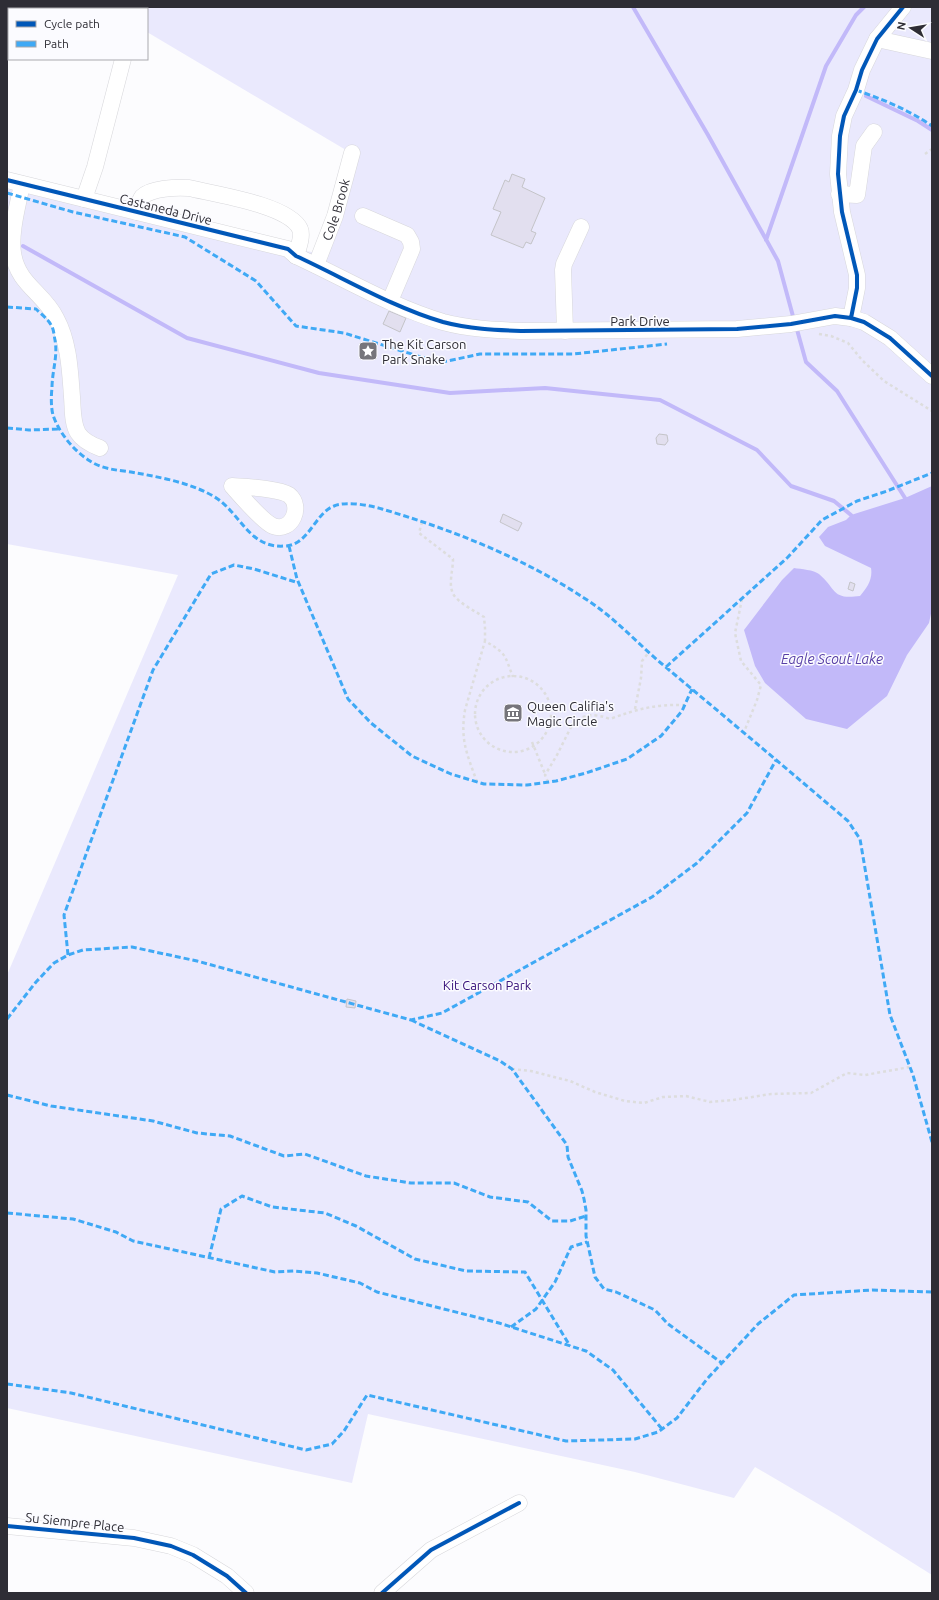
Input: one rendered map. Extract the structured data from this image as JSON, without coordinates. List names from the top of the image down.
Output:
{
  "streets": {
    "street": [
      "Castaneda Drive",
      "Cole Brook",
      "Park Drive",
      "Su Siempre Place"
    ]
  },
  "crossings": [
    ["Castaneda Drive", "Cole Brook"],
    ["Castaneda Drive", "Park Drive"],
    ["Cole Brook", "Park Drive"]
  ],
  "water": ["Eagle Scout Lake"],
  "parks": ["Kit Carson Park"],
  "places": {
    "place": ["The Kit Carson Park Snake"],
    "museum": ["Queen Califia's Magic Circle"]
  },
  "legend": ["Cycle path", "Path"],
  "north": "left"
}
